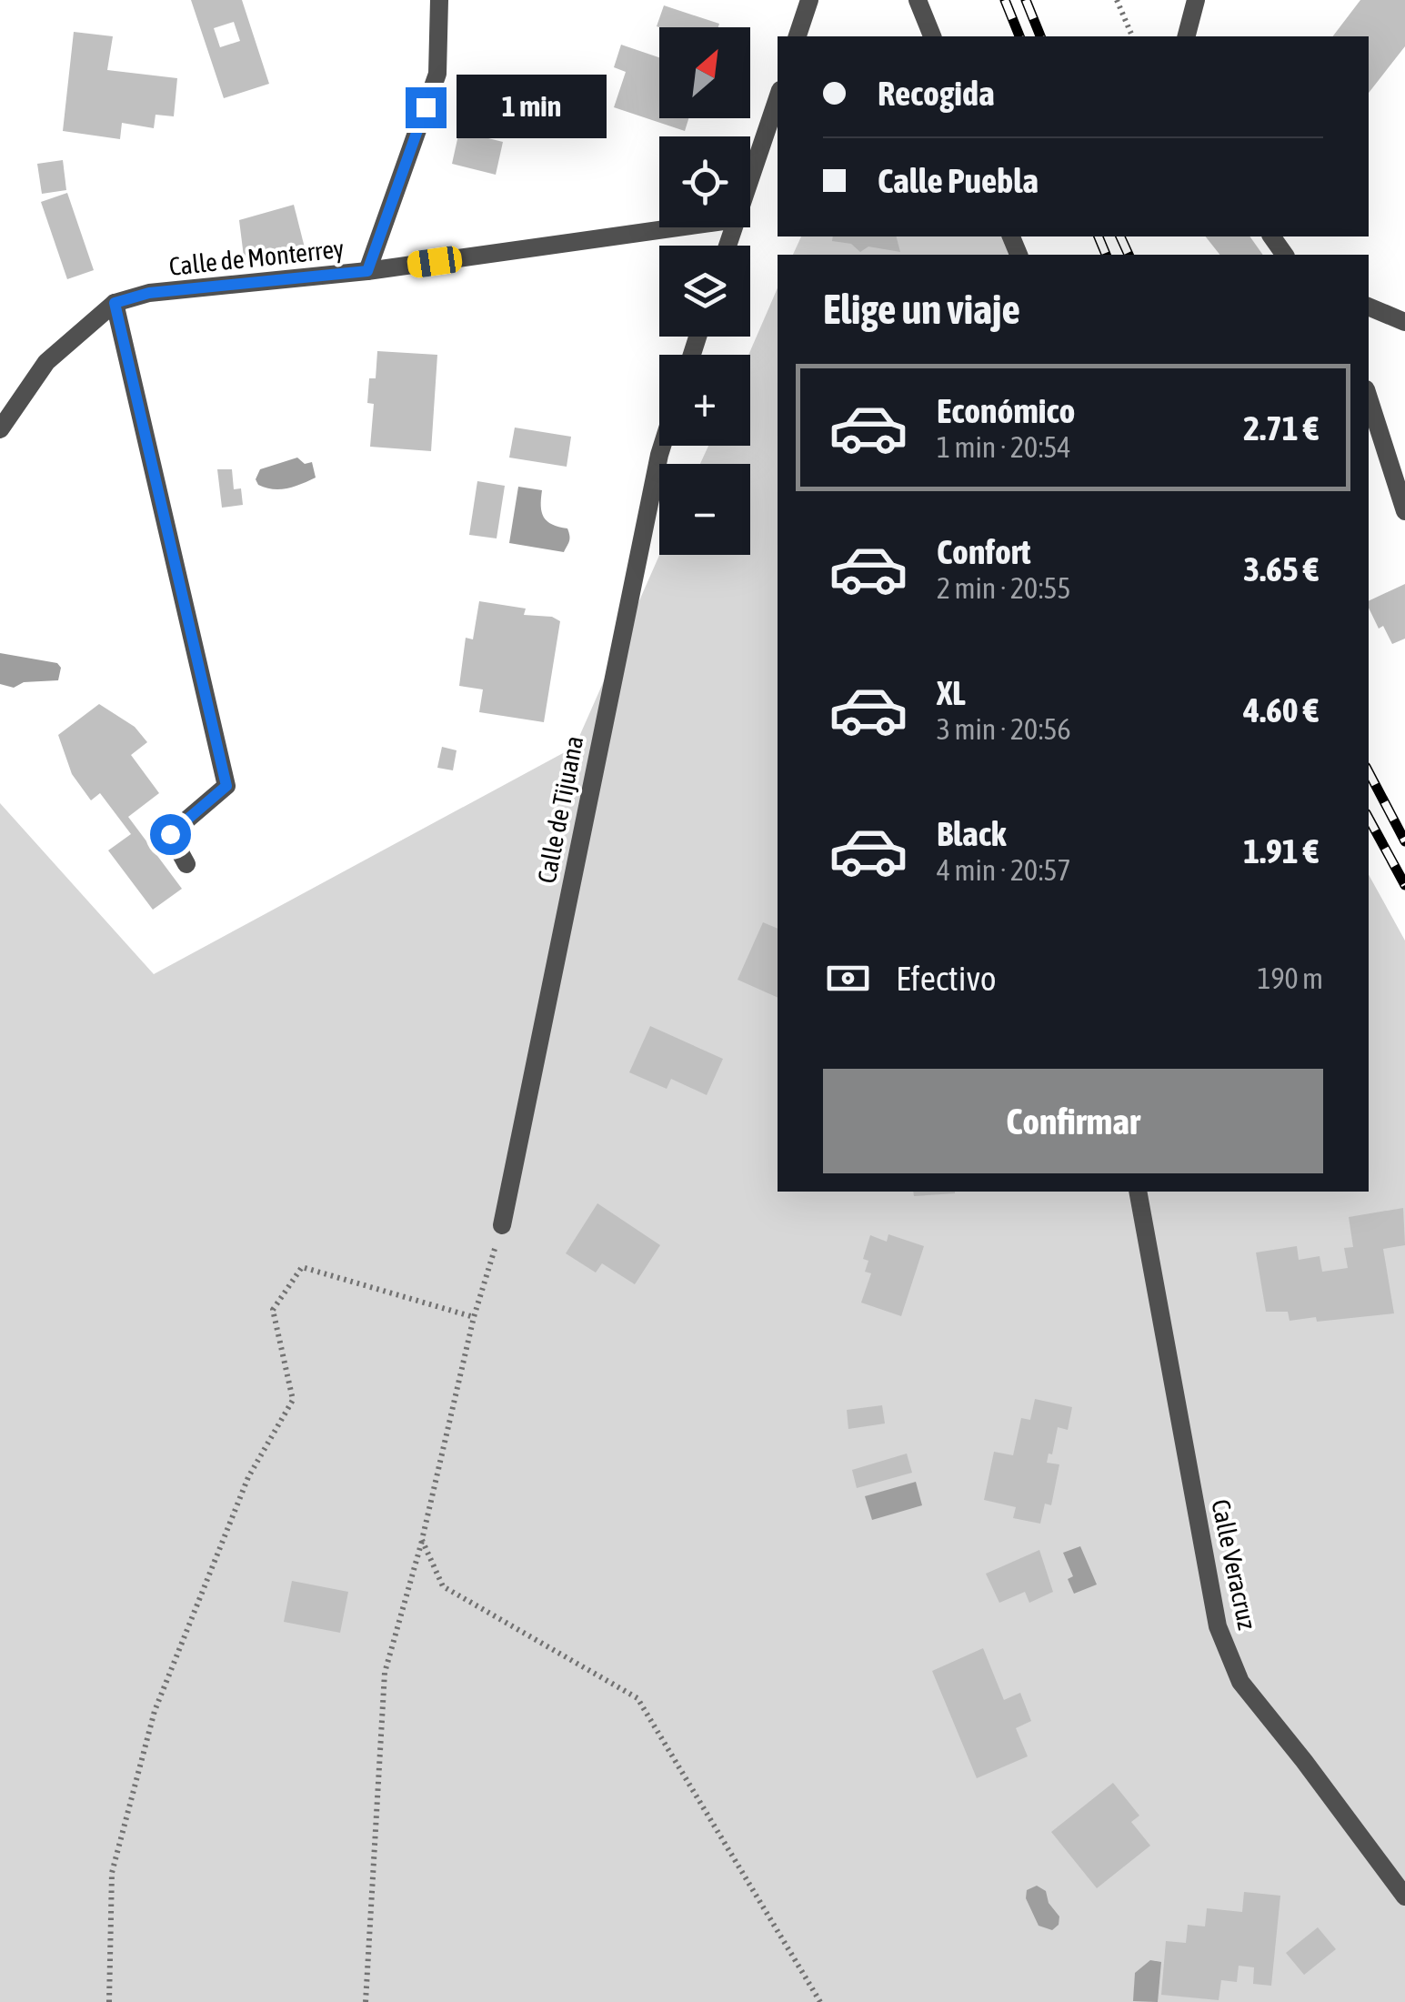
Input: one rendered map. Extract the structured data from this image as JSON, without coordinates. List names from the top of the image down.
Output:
{
  "streets": {
    "street": ["Calle de Monterrey", "Calle de Tijuana", "Calle Veracruz"]
  },
  "north": "top right",
  "page": {
    "map_buttons": ["+", "−"],
    "banner": ["Recogida", "Calle Puebla"],
    "bubble": "1 min",
    "heading": "Elige un viaje",
    "list": [
      {
        "name": "Económico",
        "note": "1 min · 20:54",
        "value": "2.71 €"
      },
      {
        "name": "Confort",
        "note": "2 min · 20:55",
        "value": "3.65 €"
      },
      {
        "name": "XL",
        "note": "3 min · 20:56",
        "value": "4.60 €"
      },
      {
        "name": "Black",
        "note": "4 min · 20:57",
        "value": "1.91 €"
      }
    ],
    "pay": ["Efectivo", "190 m"],
    "buttons": "Confirmar"
  }
}
